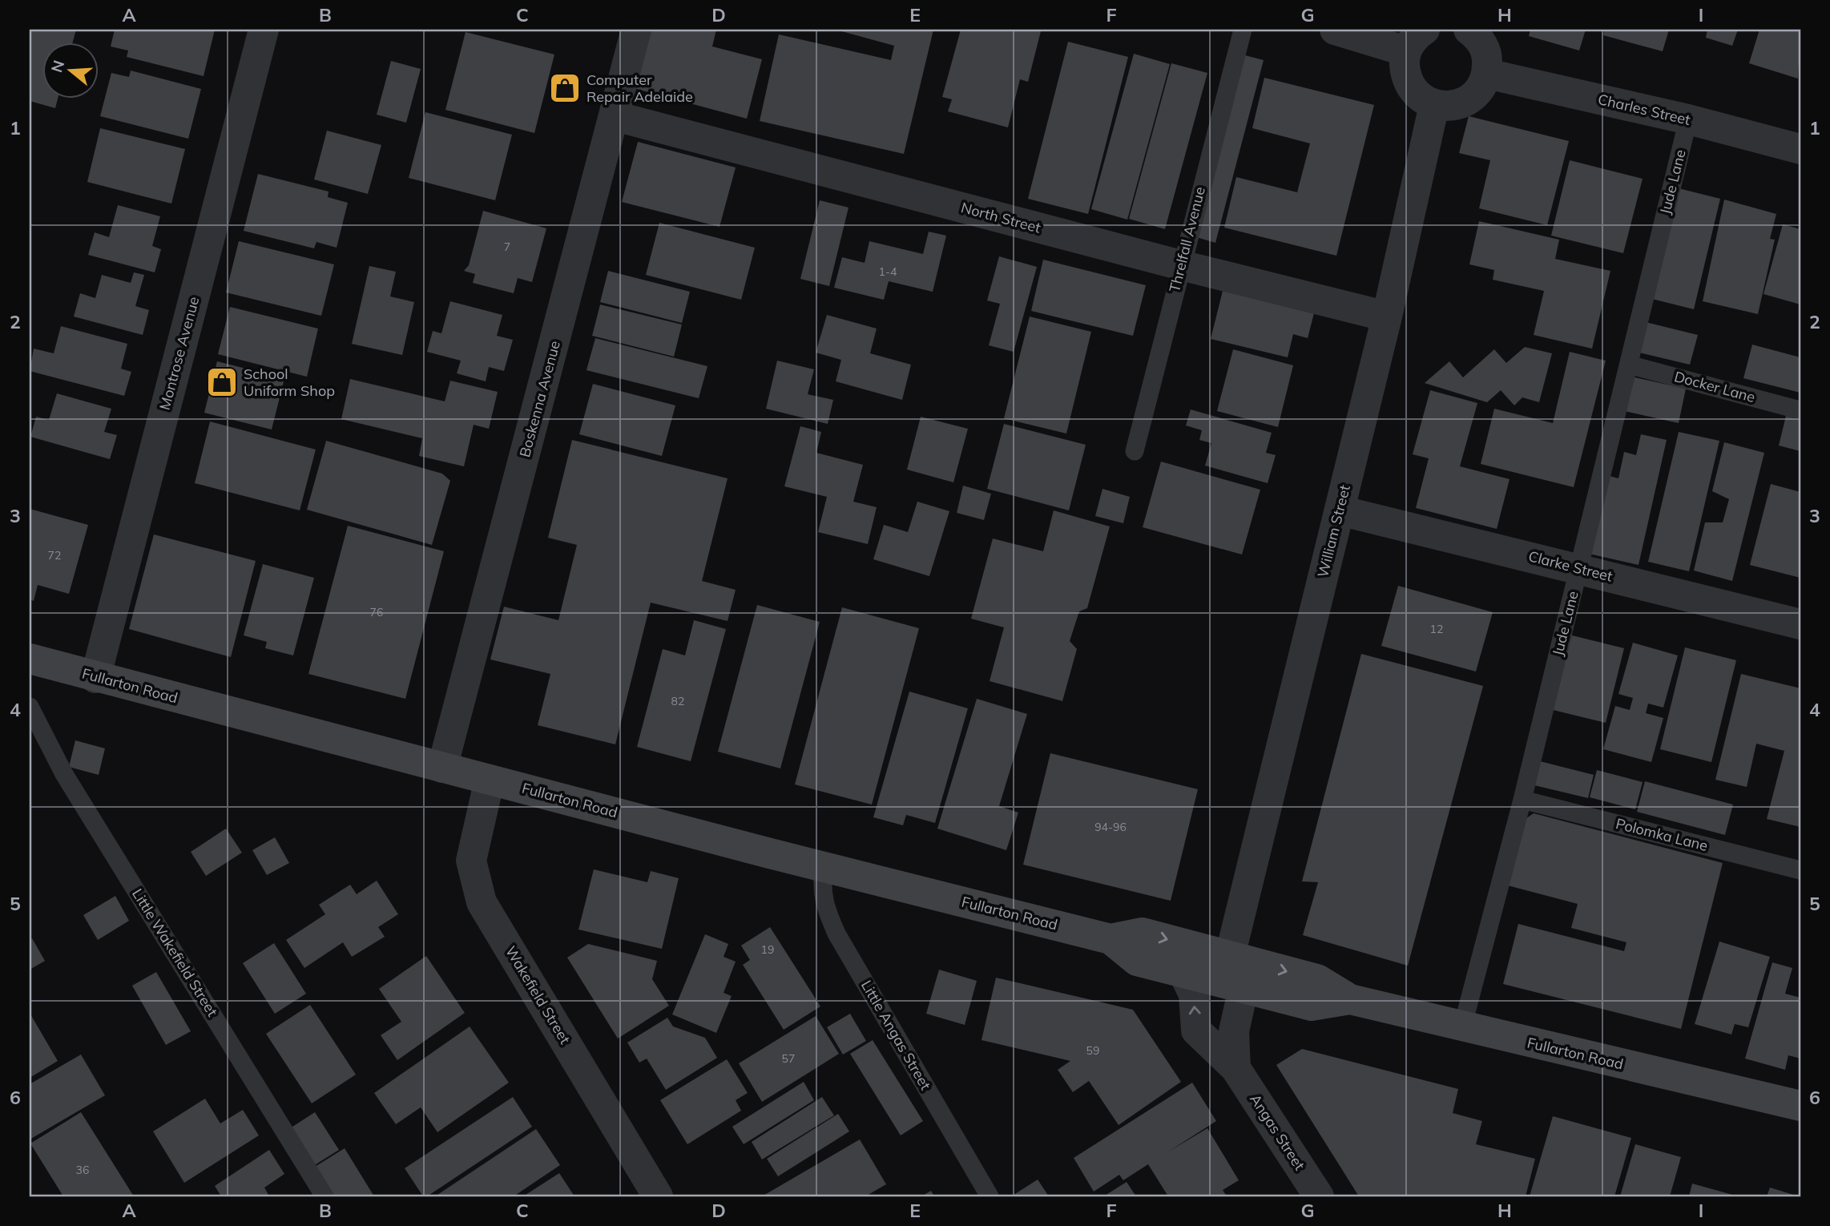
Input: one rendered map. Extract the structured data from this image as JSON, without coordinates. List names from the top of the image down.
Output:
{
  "streets": {
    "main road": ["Fullarton Road"],
    "street": [
      "Charles Street",
      "North Street",
      "Montrose Avenue",
      "Boskenna Avenue",
      "William Street",
      "Clarke Street",
      "Wakefield Street",
      "Angas Street"
    ],
    "lane": [
      "Jude Lane",
      "Threlfall Avenue",
      "Docker Lane",
      "Polomka Lane",
      "Little Wakefield Street",
      "Little Angas Street"
    ]
  },
  "crossings": [
    ["Charles Street", "Jude Lane"],
    ["Jude Lane", "Docker Lane"],
    ["Jude Lane", "Clarke Street"],
    ["Jude Lane", "Fullarton Road"],
    ["Jude Lane", "Polomka Lane"],
    ["North Street", "Threlfall Avenue"],
    ["North Street", "Boskenna Avenue"],
    ["North Street", "William Street"],
    ["Montrose Avenue", "Fullarton Road"],
    ["Boskenna Avenue", "Fullarton Road"],
    ["William Street", "Clarke Street"],
    ["William Street", "Fullarton Road"],
    ["Fullarton Road", "Wakefield Street"],
    ["Fullarton Road", "Little Angas Street"],
    ["Fullarton Road", "Angas Street"]
  ],
  "one_way": ["Angas Street"],
  "places": {
    "shop": ["Computer Repair Adelaide", "School Uniform Shop"]
  },
  "house_numbers": [
    "7",
    "1-4",
    "72",
    "76",
    "12",
    "82",
    "94-96",
    "19",
    "59",
    "57",
    "36"
  ],
  "north": "left",
  "grid": {
    "columns": [
      "A",
      "B",
      "C",
      "D",
      "E",
      "F",
      "G",
      "H",
      "I"
    ],
    "rows": [
      "1",
      "2",
      "3",
      "4",
      "5",
      "6"
    ]
  }
}
